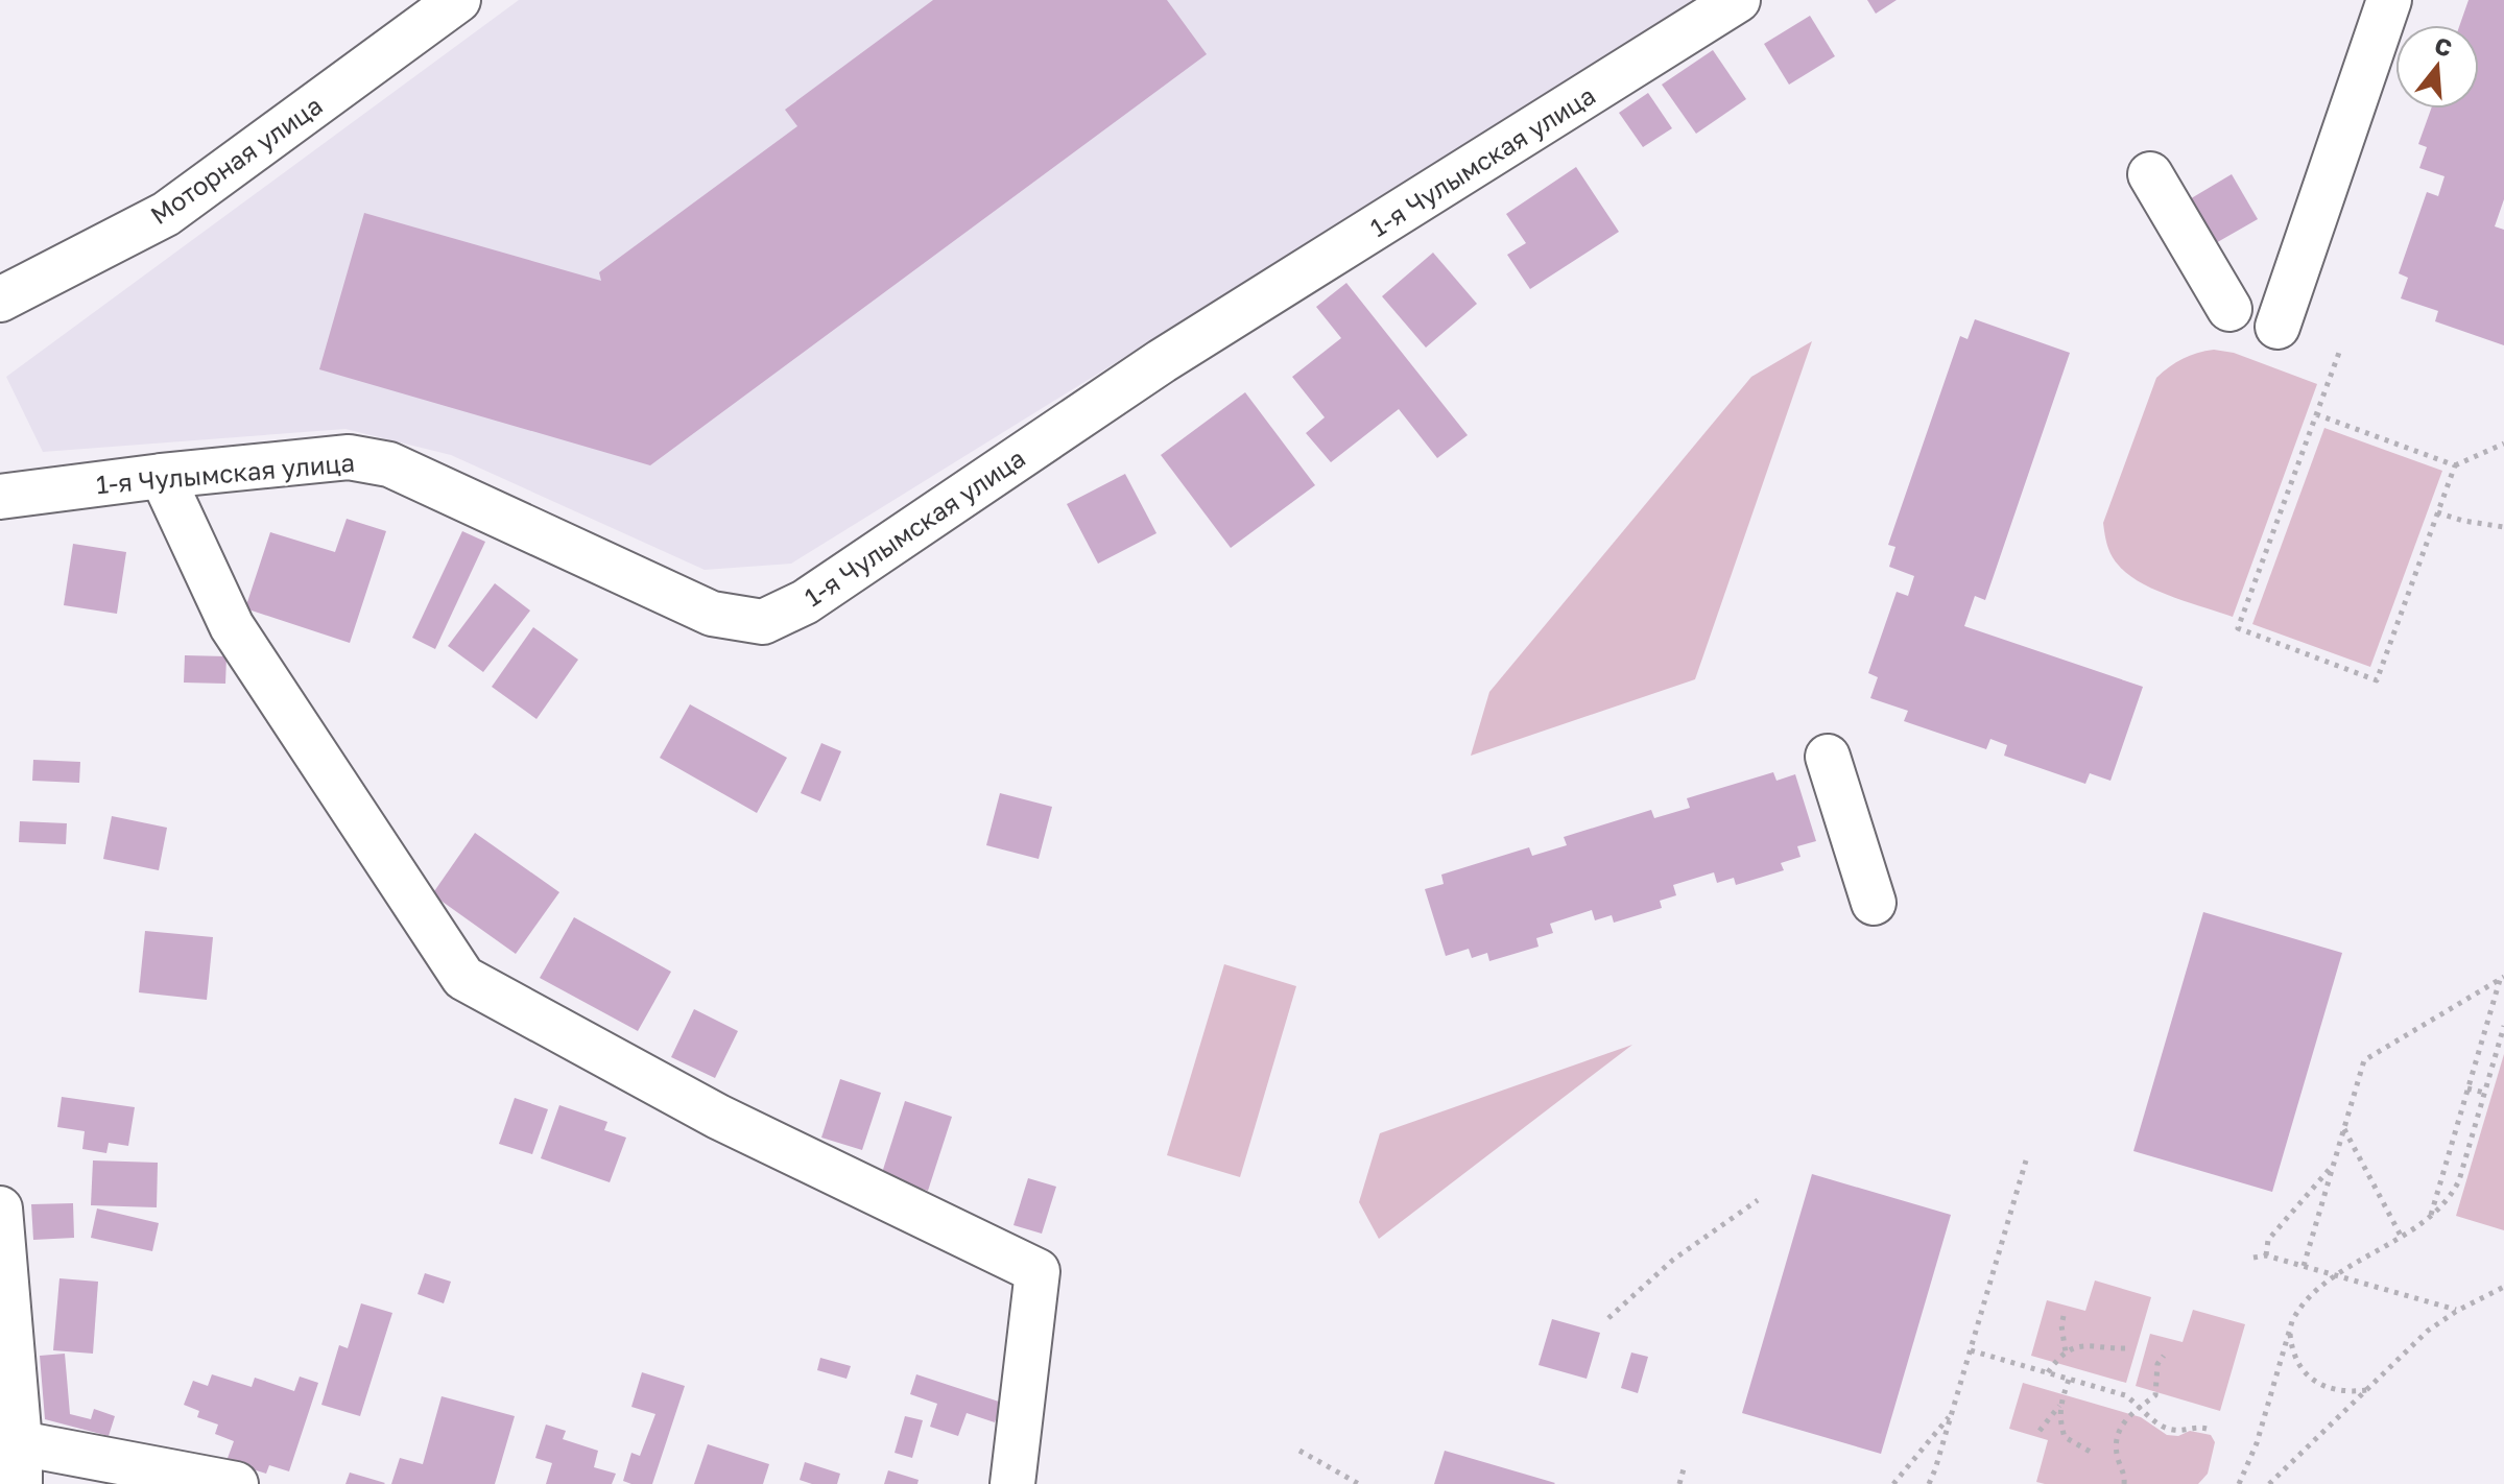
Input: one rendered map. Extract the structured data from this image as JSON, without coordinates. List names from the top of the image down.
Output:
{
  "streets": {
    "street": ["Моторная улица", "1-я Чулымская улица"]
  },
  "north": "top"
}
